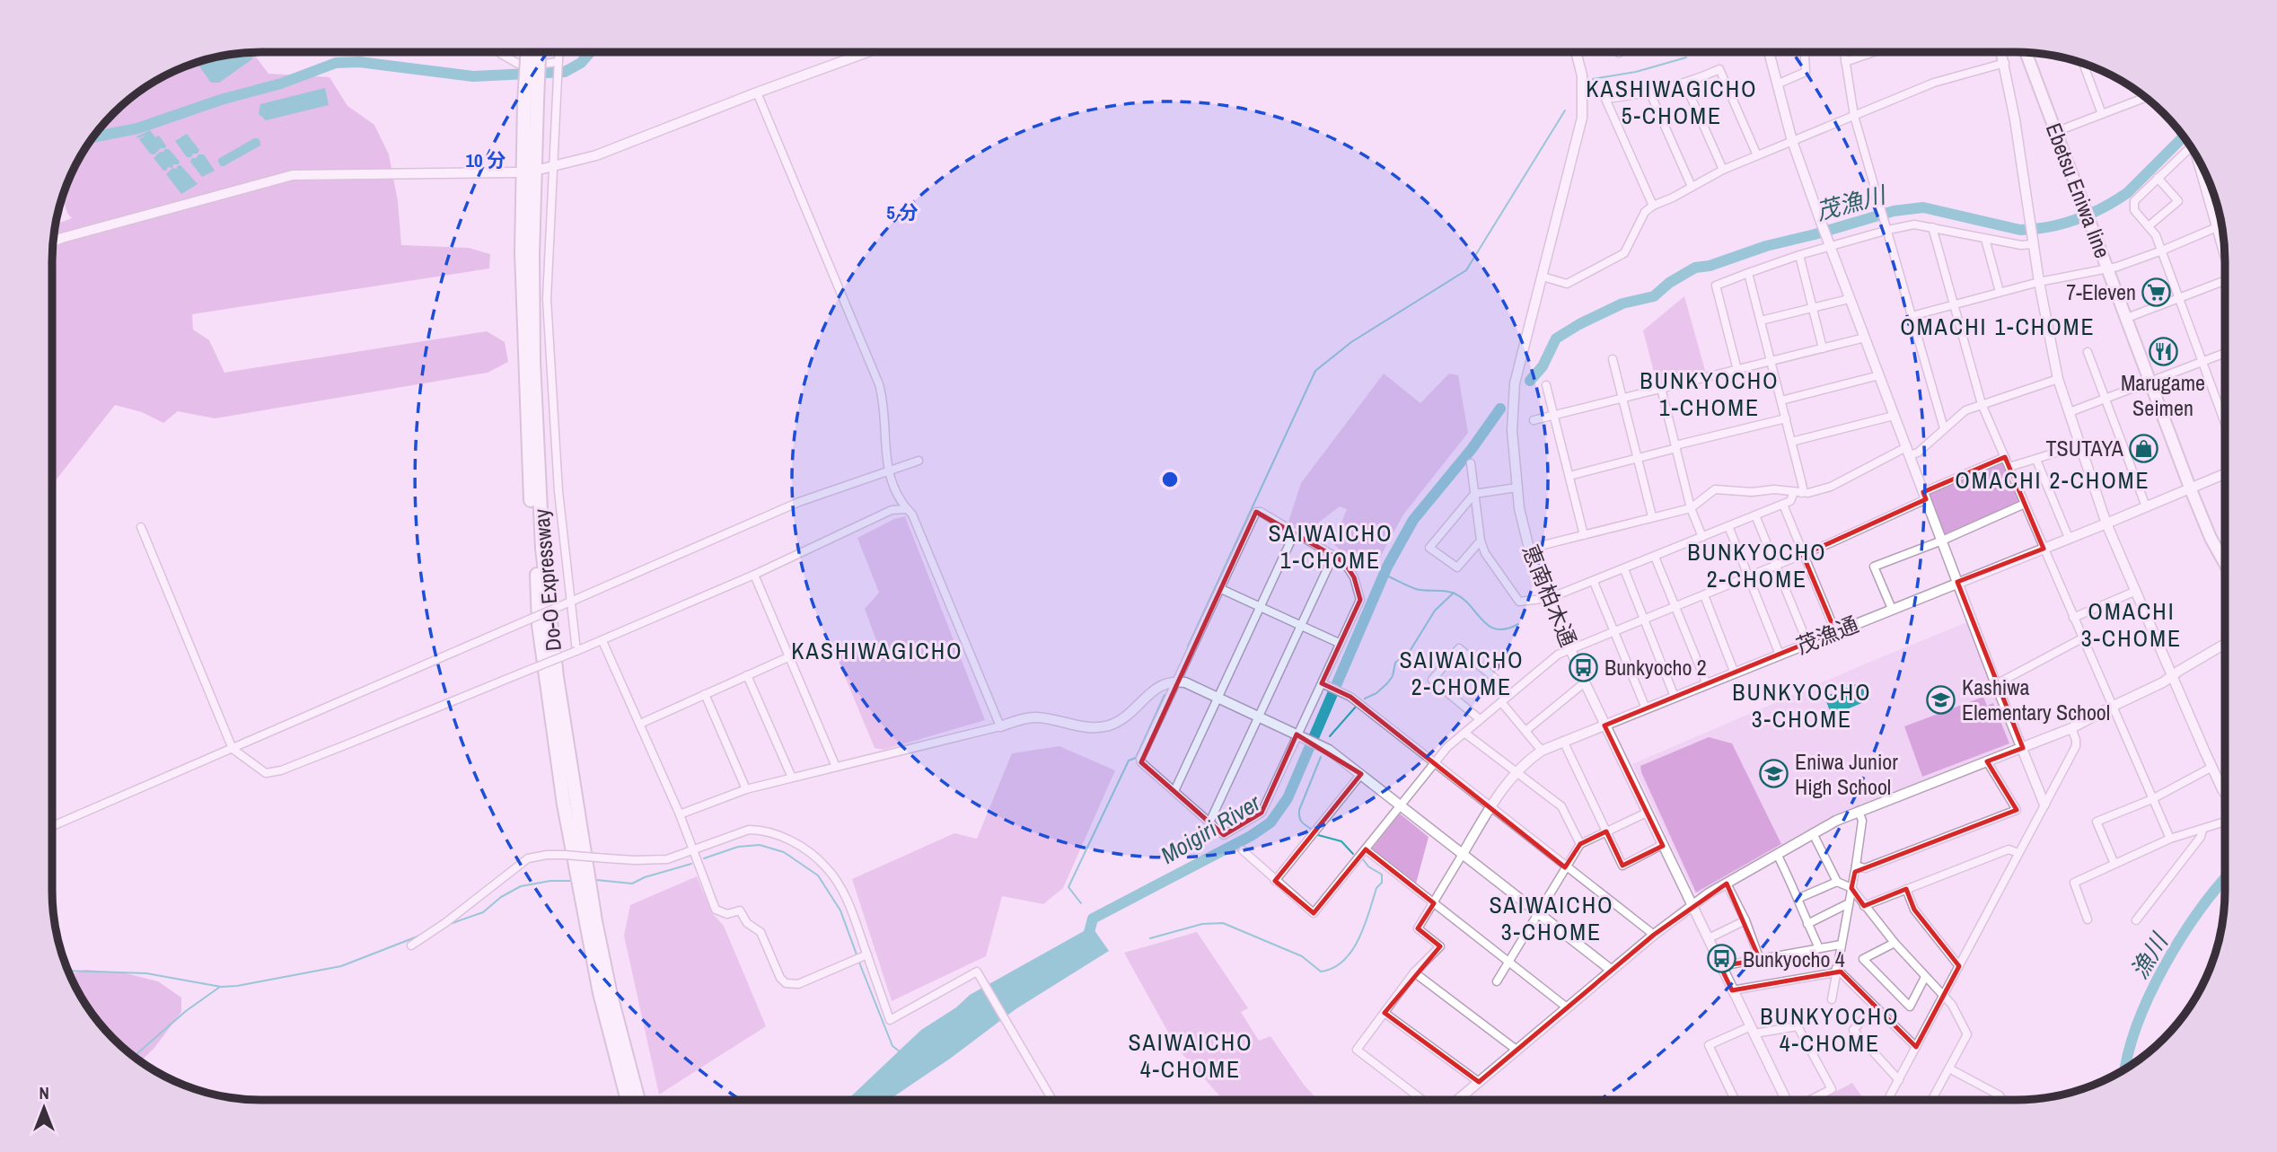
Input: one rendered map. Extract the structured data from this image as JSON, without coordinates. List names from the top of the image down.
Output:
{
  "streets": {
    "highway": ["Do-O Expressway"],
    "main road": ["Ebetsu Eniwa line"],
    "street": ["恵南柏木通", "茂漁通"]
  },
  "crossings": [
    ["Ebetsu Eniwa line", "茂漁通"],
    ["恵南柏木通", "茂漁通"]
  ],
  "districts": [
    "KASHIWAGICHO 5-CHOME",
    "OMACHI 1-CHOME",
    "BUNKYOCHO 1-CHOME",
    "OMACHI 2-CHOME",
    "SAIWAICHO 1-CHOME",
    "BUNKYOCHO 2-CHOME",
    "OMACHI 3-CHOME",
    "KASHIWAGICHO",
    "SAIWAICHO 2-CHOME",
    "BUNKYOCHO 3-CHOME",
    "SAIWAICHO 3-CHOME",
    "BUNKYOCHO 4-CHOME",
    "SAIWAICHO 4-CHOME"
  ],
  "water": ["茂漁川", "Moigiri River", "漁川"],
  "places": {
    "supermarket": ["7-Eleven"],
    "restaurant": ["Marugame Seimen"],
    "shop": ["TSUTAYA"],
    "bus stop": ["Bunkyocho 2", "Bunkyocho 4"],
    "school or university": ["Kashiwa Elementary School", "Eniwa Junior High School"]
  },
  "north": "top",
  "rings": ["10 分", "5 分"]
}
